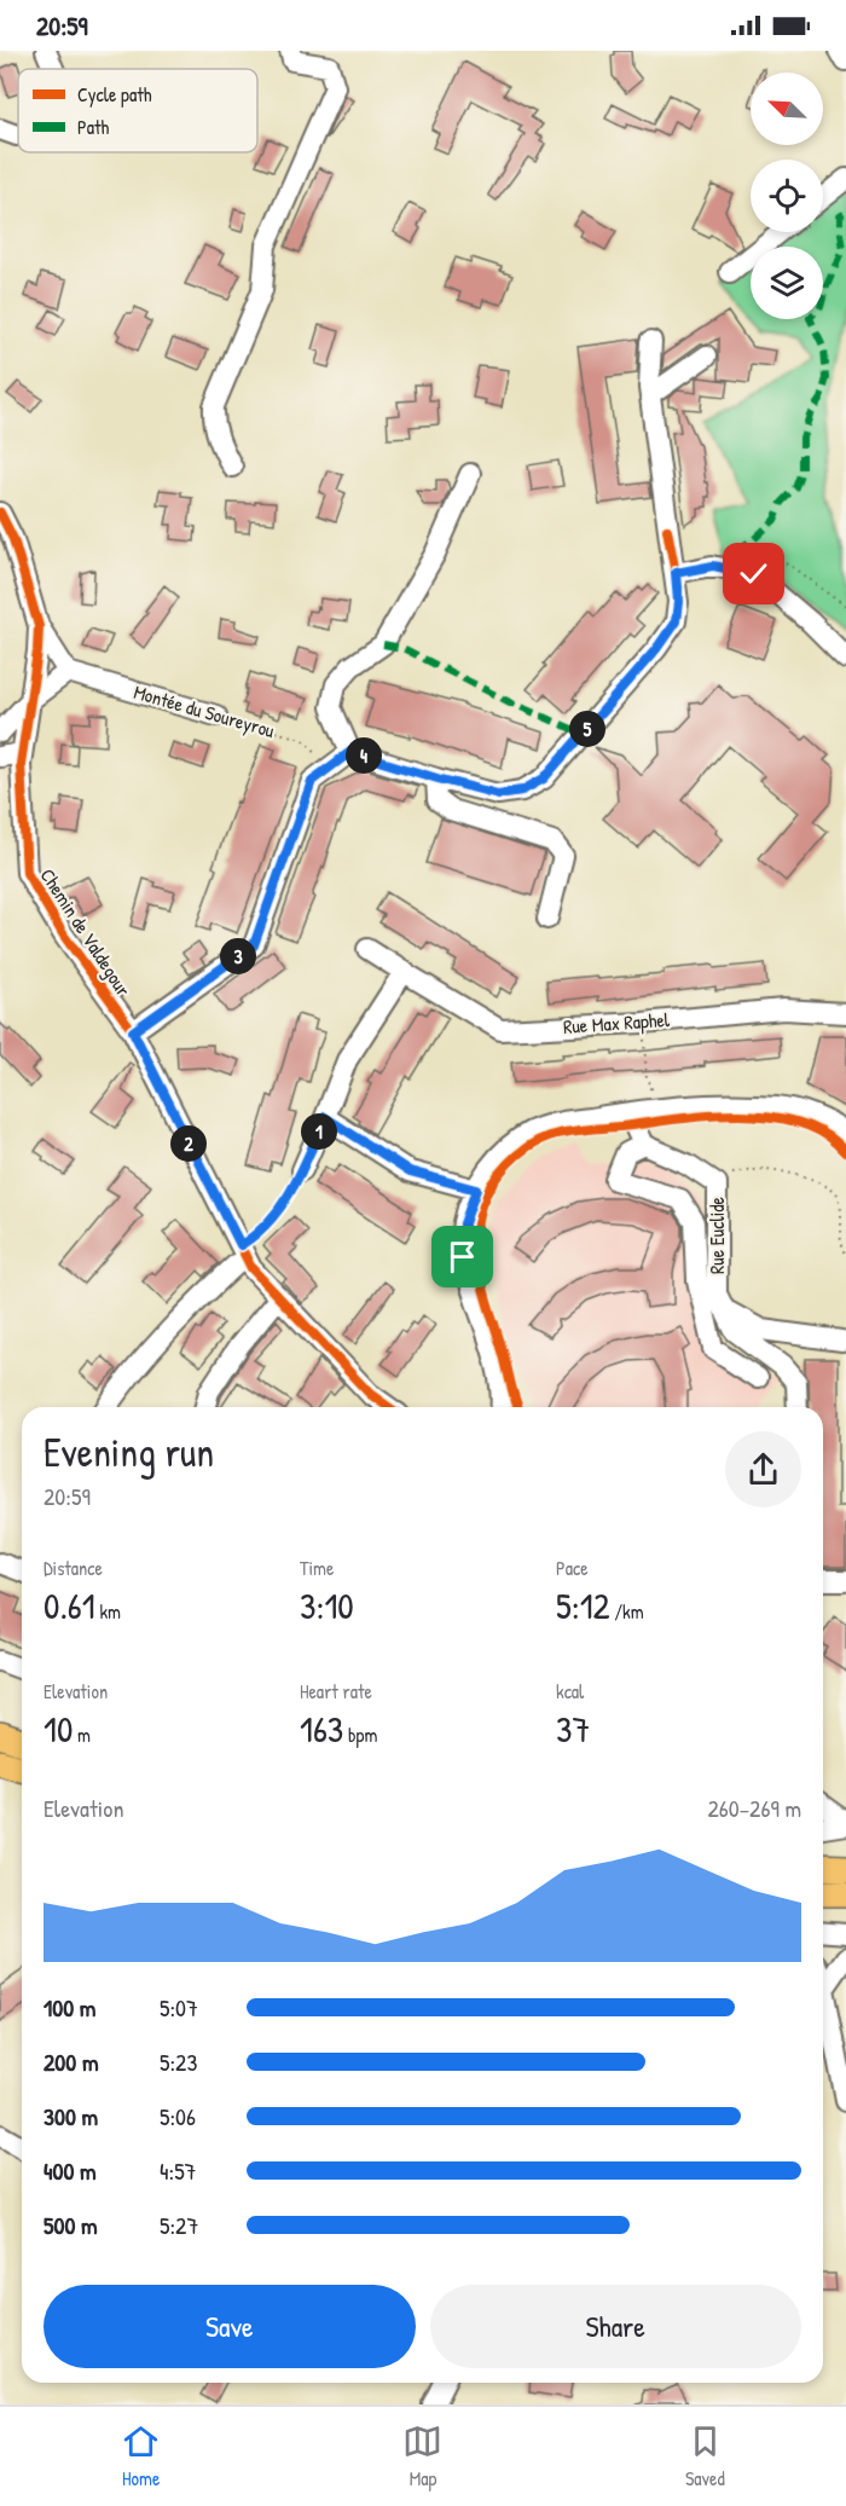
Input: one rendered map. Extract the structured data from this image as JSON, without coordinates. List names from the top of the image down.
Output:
{
  "streets": {
    "street": [
      "Montée du Soureyrou",
      "Chemin de Valdegour",
      "Rue Max Raphel",
      "Rue Euclide"
    ]
  },
  "legend": ["Cycle path", "Path"],
  "north": "top left",
  "page": {
    "status": "20:59",
    "pins": [
      "5",
      "4",
      "3",
      "1",
      "2"
    ],
    "heading": ["Evening run", "20:59"],
    "stats": [
      ["Distance", "0.61 km"],
      ["Time", "3:10"],
      ["Pace", "5:12 /km"],
      ["Elevation", "10 m"],
      ["Heart rate", "163 bpm"],
      ["kcal", "37"]
    ],
    "chart": ["Elevation", "260–269 m"],
    "list": [
      {
        "name": "100 m",
        "note": "5:07"
      },
      {
        "name": "200 m",
        "note": "5:23"
      },
      {
        "name": "300 m",
        "note": "5:06"
      },
      {
        "name": "400 m",
        "note": "4:57"
      },
      {
        "name": "500 m",
        "note": "5:27"
      }
    ],
    "buttons": ["Save", "Share"],
    "tabs": ["Home", "Map", "Saved"]
  }
}
